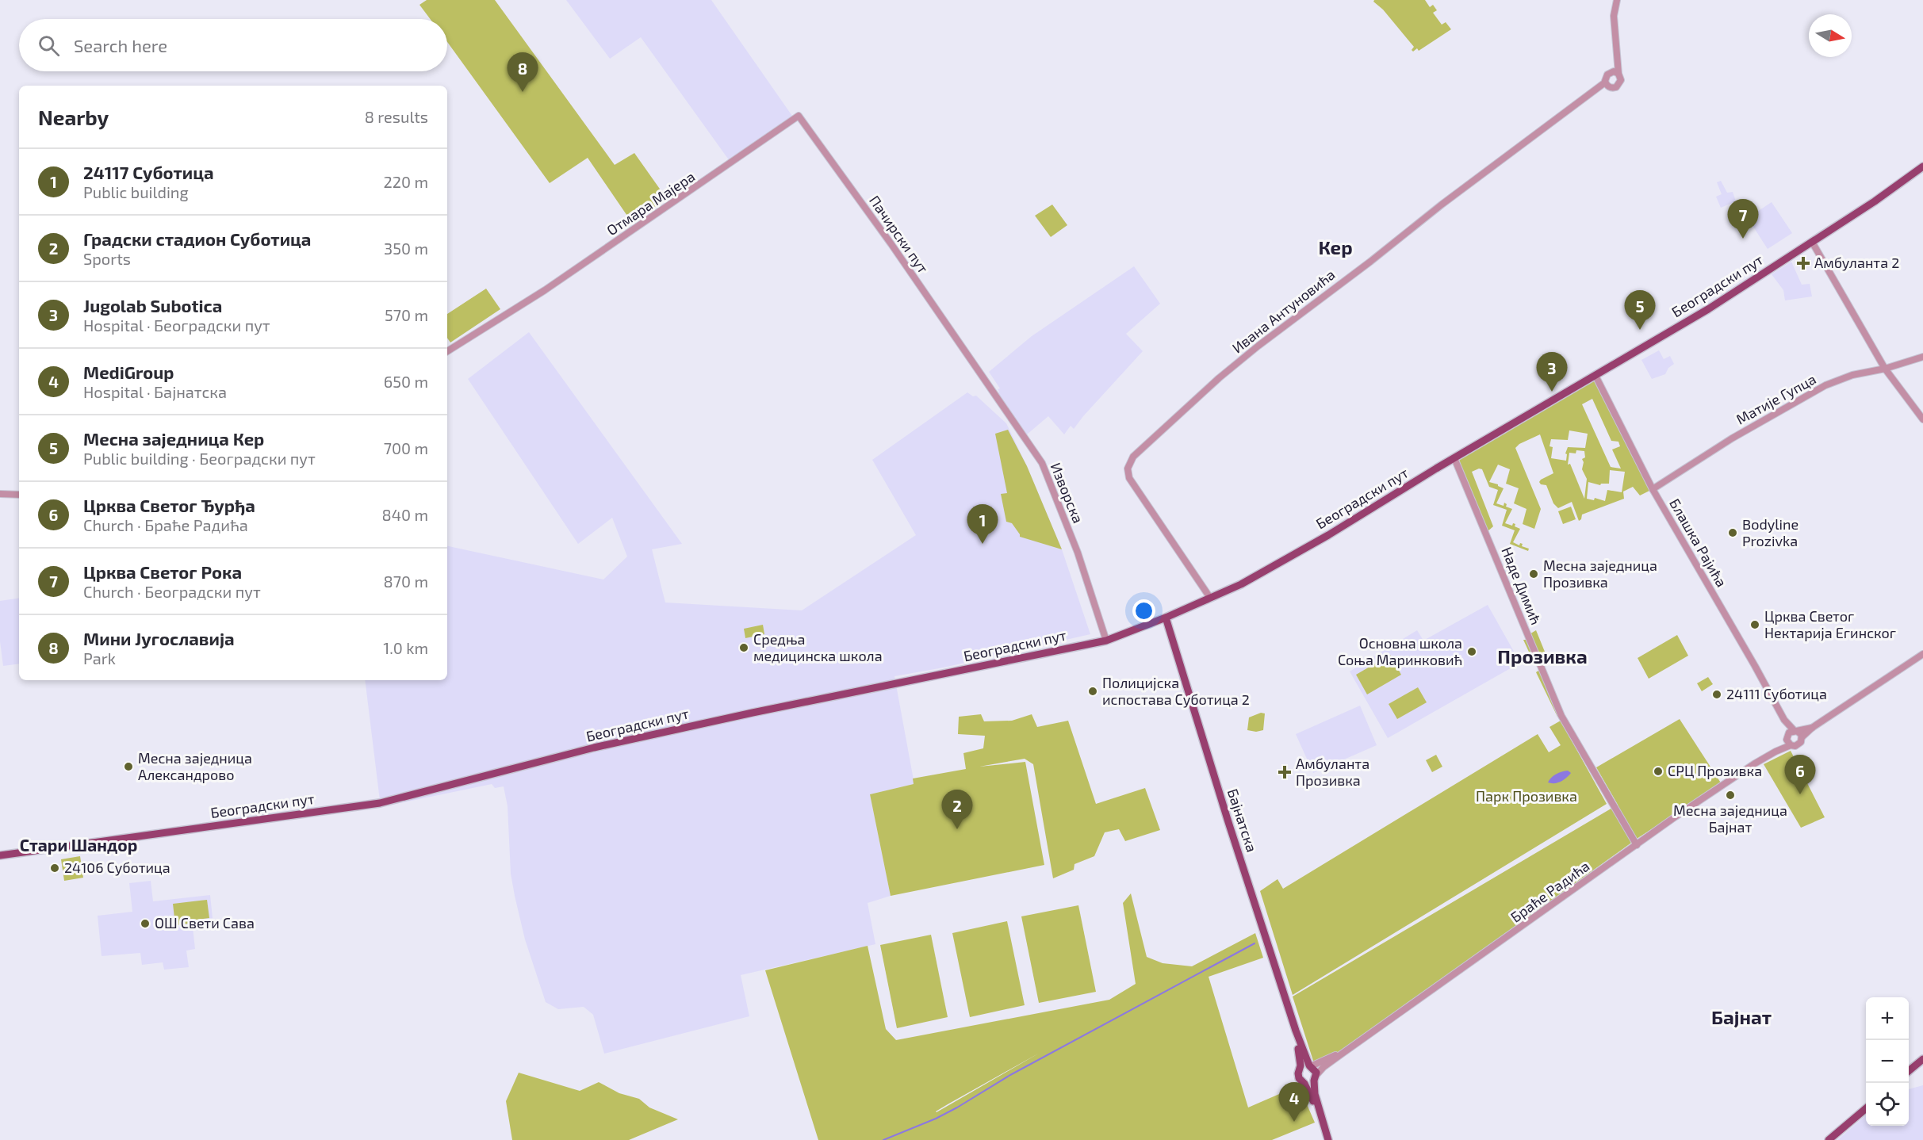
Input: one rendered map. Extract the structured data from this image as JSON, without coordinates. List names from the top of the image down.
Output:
{
  "streets": {
    "main road": ["Београдски пут", "Бајнатска"],
    "street": [
      "Отмара Мајера",
      "Пачирски пут",
      "Ивана Антуновића",
      "Матије Гупца",
      "Изворска",
      "Блашка Рајића",
      "Наде Димић",
      "Браће Радића"
    ]
  },
  "crossings": [
    ["Отмара Мајера", "Пачирски пут"],
    ["Пачирски пут", "Изворска"],
    ["Београдски пут", "Ивана Антуновића"],
    ["Београдски пут", "Изворска"],
    ["Београдски пут", "Блашка Рајића"],
    ["Београдски пут", "Наде Димић"],
    ["Београдски пут", "Бајнатска"],
    ["Матије Гупца", "Блашка Рајића"],
    ["Блашка Рајића", "Браће Радића"],
    ["Наде Димић", "Браће Радића"],
    ["Бајнатска", "Браће Радића"]
  ],
  "districts": [
    "Кер",
    "Прозивка",
    "Стари Шандор",
    "Бајнат"
  ],
  "parks": ["Парк Прозивка"],
  "places": {
    "health": ["Амбуланта 2", "Амбуланта Прозивка"],
    "other": [
      "Bodyline Prozivka",
      "Месна заједница Прозивка",
      "Црква Светог Нектарија Егинског",
      "Средња медицинска школа",
      "Основна школа Соња Маринковић",
      "Полицијска испостава Суботица 2",
      "24111 Суботица",
      "Месна заједница Александрово",
      "СРЦ Прозивка",
      "Месна заједница Бајнат",
      "24106 Суботица",
      "ОШ Свети Сава"
    ]
  },
  "north": "right",
  "page": {
    "search": "Search here",
    "pins": [
      "8",
      "7",
      "5",
      "3",
      "1",
      "6",
      "2",
      "4"
    ],
    "heading": ["Nearby", "8 results"],
    "list": [
      {
        "mark": "1",
        "name": "24117 Суботица",
        "note": "Public building",
        "value": "220 m"
      },
      {
        "mark": "2",
        "name": "Градски стадион Суботица",
        "note": "Sports",
        "value": "350 m"
      },
      {
        "mark": "3",
        "name": "Jugolab Subotica",
        "note": "Hospital · Београдски пут",
        "value": "570 m"
      },
      {
        "mark": "4",
        "name": "MediGroup",
        "note": "Hospital · Бајнатска",
        "value": "650 m"
      },
      {
        "mark": "5",
        "name": "Месна заједница Кер",
        "note": "Public building · Београдски пут",
        "value": "700 m"
      },
      {
        "mark": "6",
        "name": "Црква Светог Ђурђа",
        "note": "Church · Браће Радића",
        "value": "840 m"
      },
      {
        "mark": "7",
        "name": "Црква Светог Рока",
        "note": "Church · Београдски пут",
        "value": "870 m"
      },
      {
        "mark": "8",
        "name": "Мини Југославија",
        "note": "Park",
        "value": "1.0 km"
      }
    ],
    "map_buttons": ["+", "−"]
  }
}
